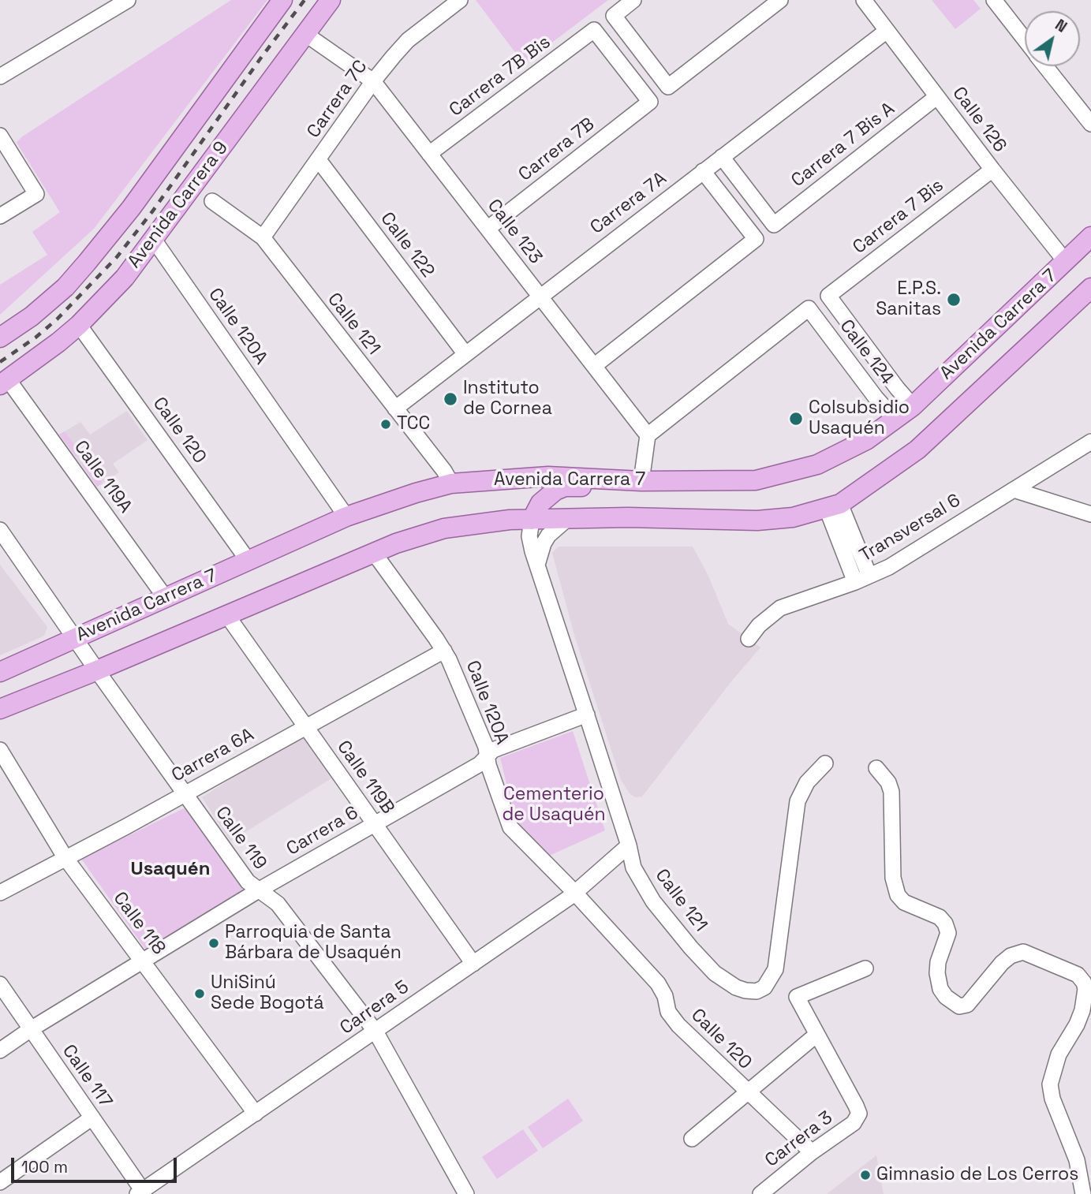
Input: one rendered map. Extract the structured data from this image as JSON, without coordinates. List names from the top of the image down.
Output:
{
  "streets": {
    "main road": ["Avenida Carrera 9", "Avenida Carrera 7"],
    "street": [
      "Carrera 7B Bis",
      "Carrera 7C",
      "Calle 126",
      "Carrera 7 Bis A",
      "Carrera 7B",
      "Carrera 7A",
      "Carrera 7 Bis",
      "Calle 123",
      "Calle 122",
      "Calle 121",
      "Calle 120A",
      "Calle 124",
      "Calle 120",
      "Calle 119A",
      "Transversal 6",
      "Carrera 6A",
      "Calle 119B",
      "Carrera 6",
      "Calle 119",
      "Calle 118",
      "Carrera 5",
      "Calle 117",
      "Carrera 3"
    ]
  },
  "crossings": [
    ["Carrera 7B Bis", "Carrera 7B"],
    ["Carrera 7B Bis", "Calle 123"],
    ["Carrera 7C", "Calle 123"],
    ["Carrera 7C", "Calle 122"],
    ["Carrera 7C", "Calle 121"],
    ["Calle 126", "Carrera 7 Bis A"],
    ["Calle 126", "Carrera 7A"],
    ["Calle 126", "Carrera 7 Bis"],
    ["Calle 126", "Avenida Carrera 7"],
    ["Carrera 7 Bis A", "Carrera 7A"],
    ["Carrera 7B", "Calle 123"],
    ["Carrera 7A", "Calle 123"],
    ["Carrera 7A", "Calle 122"],
    ["Carrera 7A", "Calle 121"],
    ["Avenida Carrera 9", "Calle 123"],
    ["Avenida Carrera 9", "Calle 120A"],
    ["Avenida Carrera 9", "Calle 120"],
    ["Avenida Carrera 9", "Calle 119A"],
    ["Carrera 7 Bis", "Calle 124"],
    ["Calle 123", "Calle 124"],
    ["Calle 121", "Avenida Carrera 7"],
    ["Calle 121", "Carrera 6"],
    ["Calle 121", "Carrera 5"],
    ["Avenida Carrera 7", "Calle 120A"],
    ["Avenida Carrera 7", "Calle 124"],
    ["Avenida Carrera 7", "Calle 120"],
    ["Avenida Carrera 7", "Calle 119A"],
    ["Avenida Carrera 7", "Calle 119B"],
    ["Avenida Carrera 7", "Calle 119"],
    ["Calle 120A", "Calle 120"],
    ["Calle 120A", "Carrera 6A"],
    ["Calle 120A", "Carrera 6"],
    ["Calle 120A", "Carrera 5"],
    ["Calle 120", "Carrera 5"],
    ["Calle 120", "Carrera 3"],
    ["Carrera 6A", "Calle 119B"],
    ["Carrera 6A", "Calle 119"],
    ["Carrera 6A", "Calle 118"],
    ["Calle 119B", "Carrera 6"],
    ["Calle 119B", "Carrera 5"],
    ["Carrera 6", "Calle 119"],
    ["Carrera 6", "Calle 118"],
    ["Carrera 6", "Calle 117"],
    ["Calle 119", "Carrera 5"],
    ["Calle 118", "Carrera 5"],
    ["Carrera 5", "Calle 117"]
  ],
  "districts": ["Usaquén"],
  "parks": ["Cementerio de Usaquén"],
  "places": [
    "E.P.S. Sanitas",
    "Instituto de Cornea",
    "Colsubsidio Usaquén",
    "TCC",
    "Parroquia de Santa Bárbara de Usaquén",
    "UniSinú Sede Bogotá",
    "Gimnasio de Los Cerros"
  ],
  "scale_bar": "100 m",
  "north": "top right"
}
